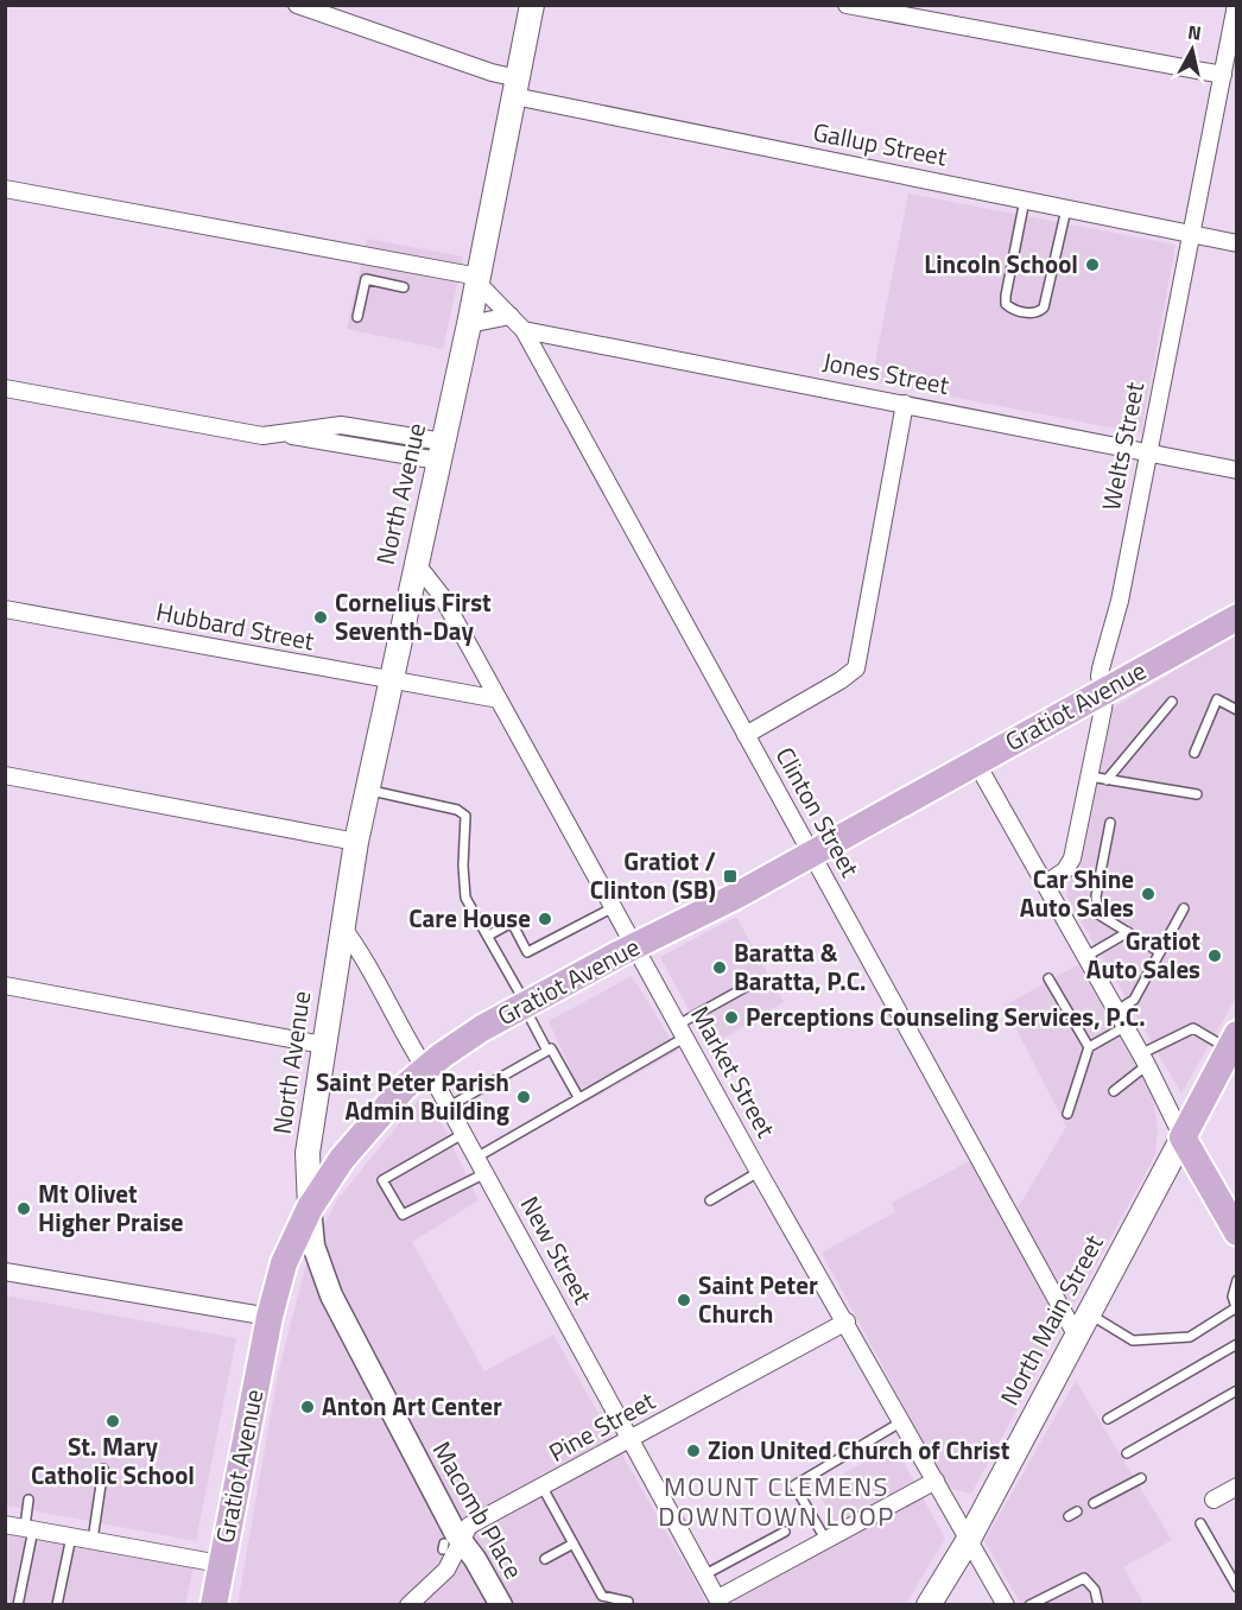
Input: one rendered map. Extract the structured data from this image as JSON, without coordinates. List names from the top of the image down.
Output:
{
  "streets": {
    "main road": ["North Avenue", "Gratiot Avenue", "North Main Street"],
    "street": [
      "Gallup Street",
      "Jones Street",
      "Welts Street",
      "Hubbard Street",
      "Clinton Street",
      "Market Street",
      "New Street",
      "Pine Street",
      "Macomb Place"
    ]
  },
  "crossings": [
    ["Gallup Street", "Welts Street"],
    ["Gallup Street", "North Avenue"],
    ["Jones Street", "Welts Street"],
    ["Jones Street", "Clinton Street"],
    ["Welts Street", "Gratiot Avenue"],
    ["North Avenue", "Hubbard Street"],
    ["North Avenue", "Gratiot Avenue"],
    ["North Avenue", "Clinton Street"],
    ["North Avenue", "Market Street"],
    ["North Avenue", "New Street"],
    ["North Avenue", "Macomb Place"],
    ["Hubbard Street", "Market Street"],
    ["Gratiot Avenue", "Clinton Street"],
    ["Gratiot Avenue", "Market Street"],
    ["Gratiot Avenue", "New Street"],
    ["Gratiot Avenue", "Macomb Place"],
    ["Clinton Street", "North Main Street"],
    ["Market Street", "North Main Street"],
    ["Market Street", "Pine Street"],
    ["New Street", "Pine Street"],
    ["Pine Street", "Macomb Place"]
  ],
  "districts": ["MOUNT CLEMENS DOWNTOWN LOOP"],
  "places": {
    "other": [
      "Lincoln School",
      "Cornelius First Seventh-Day",
      "Car Shine Auto Sales",
      "Care House",
      "Gratiot Auto Sales",
      "Baratta & Baratta, P.C.",
      "Perceptions Counseling Services, P.C.",
      "Saint Peter Parish Admin Building",
      "Mt Olivet Higher Praise",
      "Saint Peter Church",
      "Anton Art Center",
      "St. Mary Catholic School",
      "Zion United Church of Christ"
    ],
    "transit": ["Gratiot / Clinton (SB)"]
  },
  "north": "top"
}
